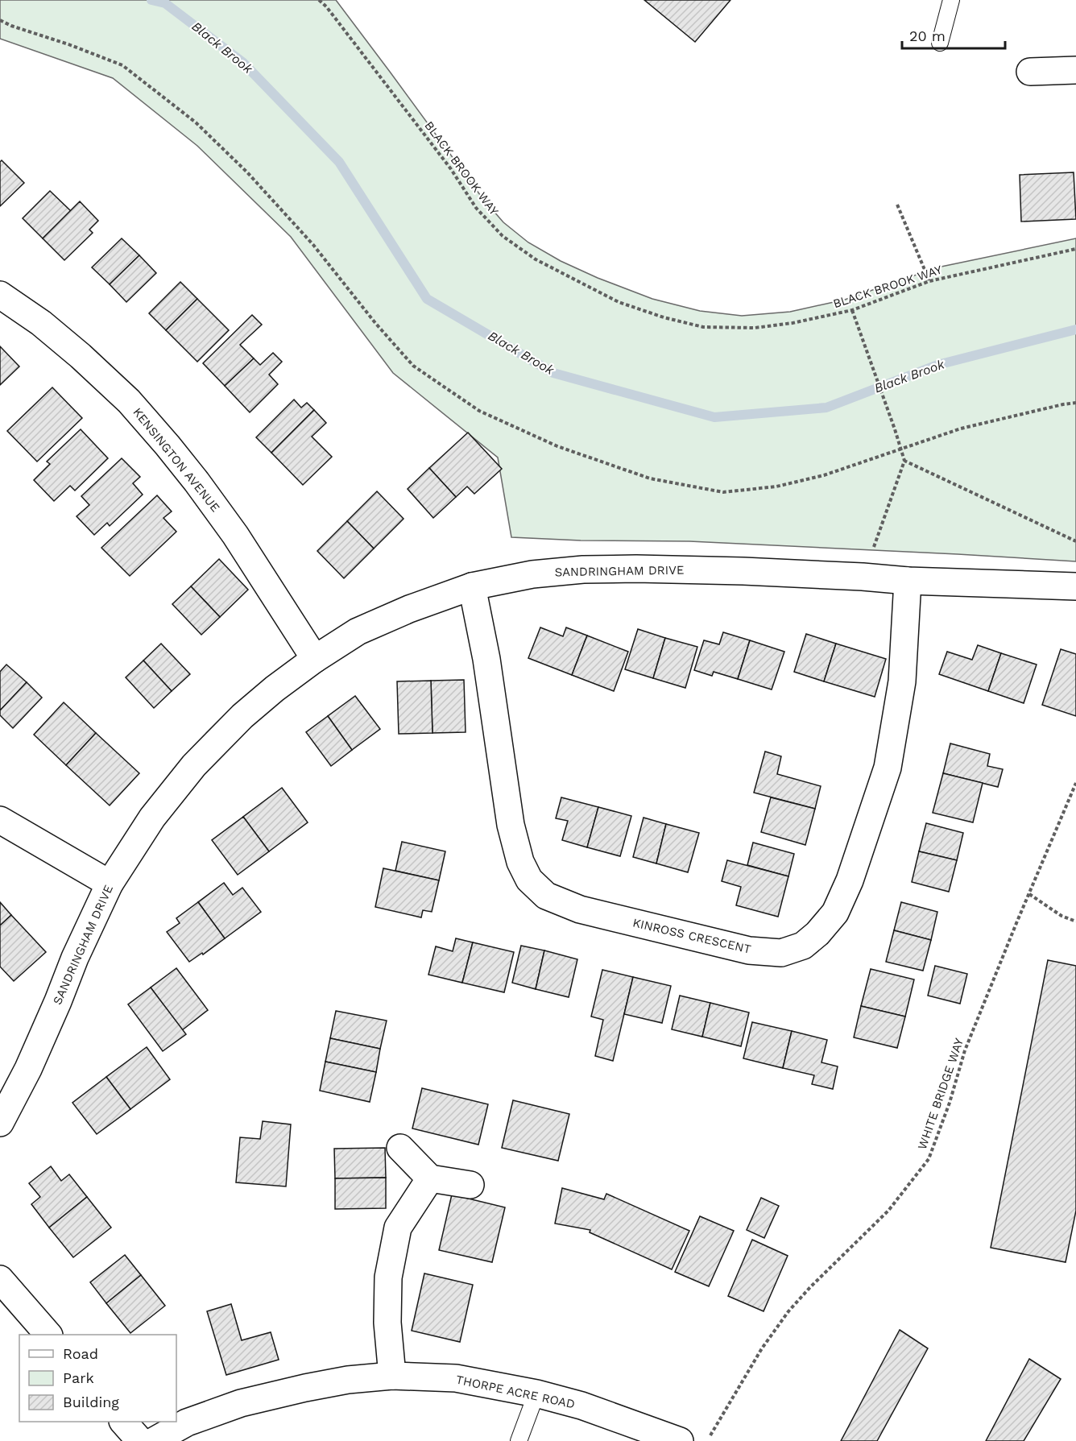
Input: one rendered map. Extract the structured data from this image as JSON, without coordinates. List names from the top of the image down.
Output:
{
  "streets": {
    "street": [
      "KENSINGTON AVENUE",
      "SANDRINGHAM DRIVE",
      "KINROSS CRESCENT",
      "THORPE ACRE ROAD"
    ],
    "path": ["BLACK BROOK WAY", "WHITE BRIDGE WAY"]
  },
  "crossings": [
    ["KENSINGTON AVENUE", "SANDRINGHAM DRIVE"],
    ["SANDRINGHAM DRIVE", "KINROSS CRESCENT"]
  ],
  "water": ["Black Brook"],
  "legend": ["Road", "Park", "Building"],
  "scale_bar": "20 m"
}
